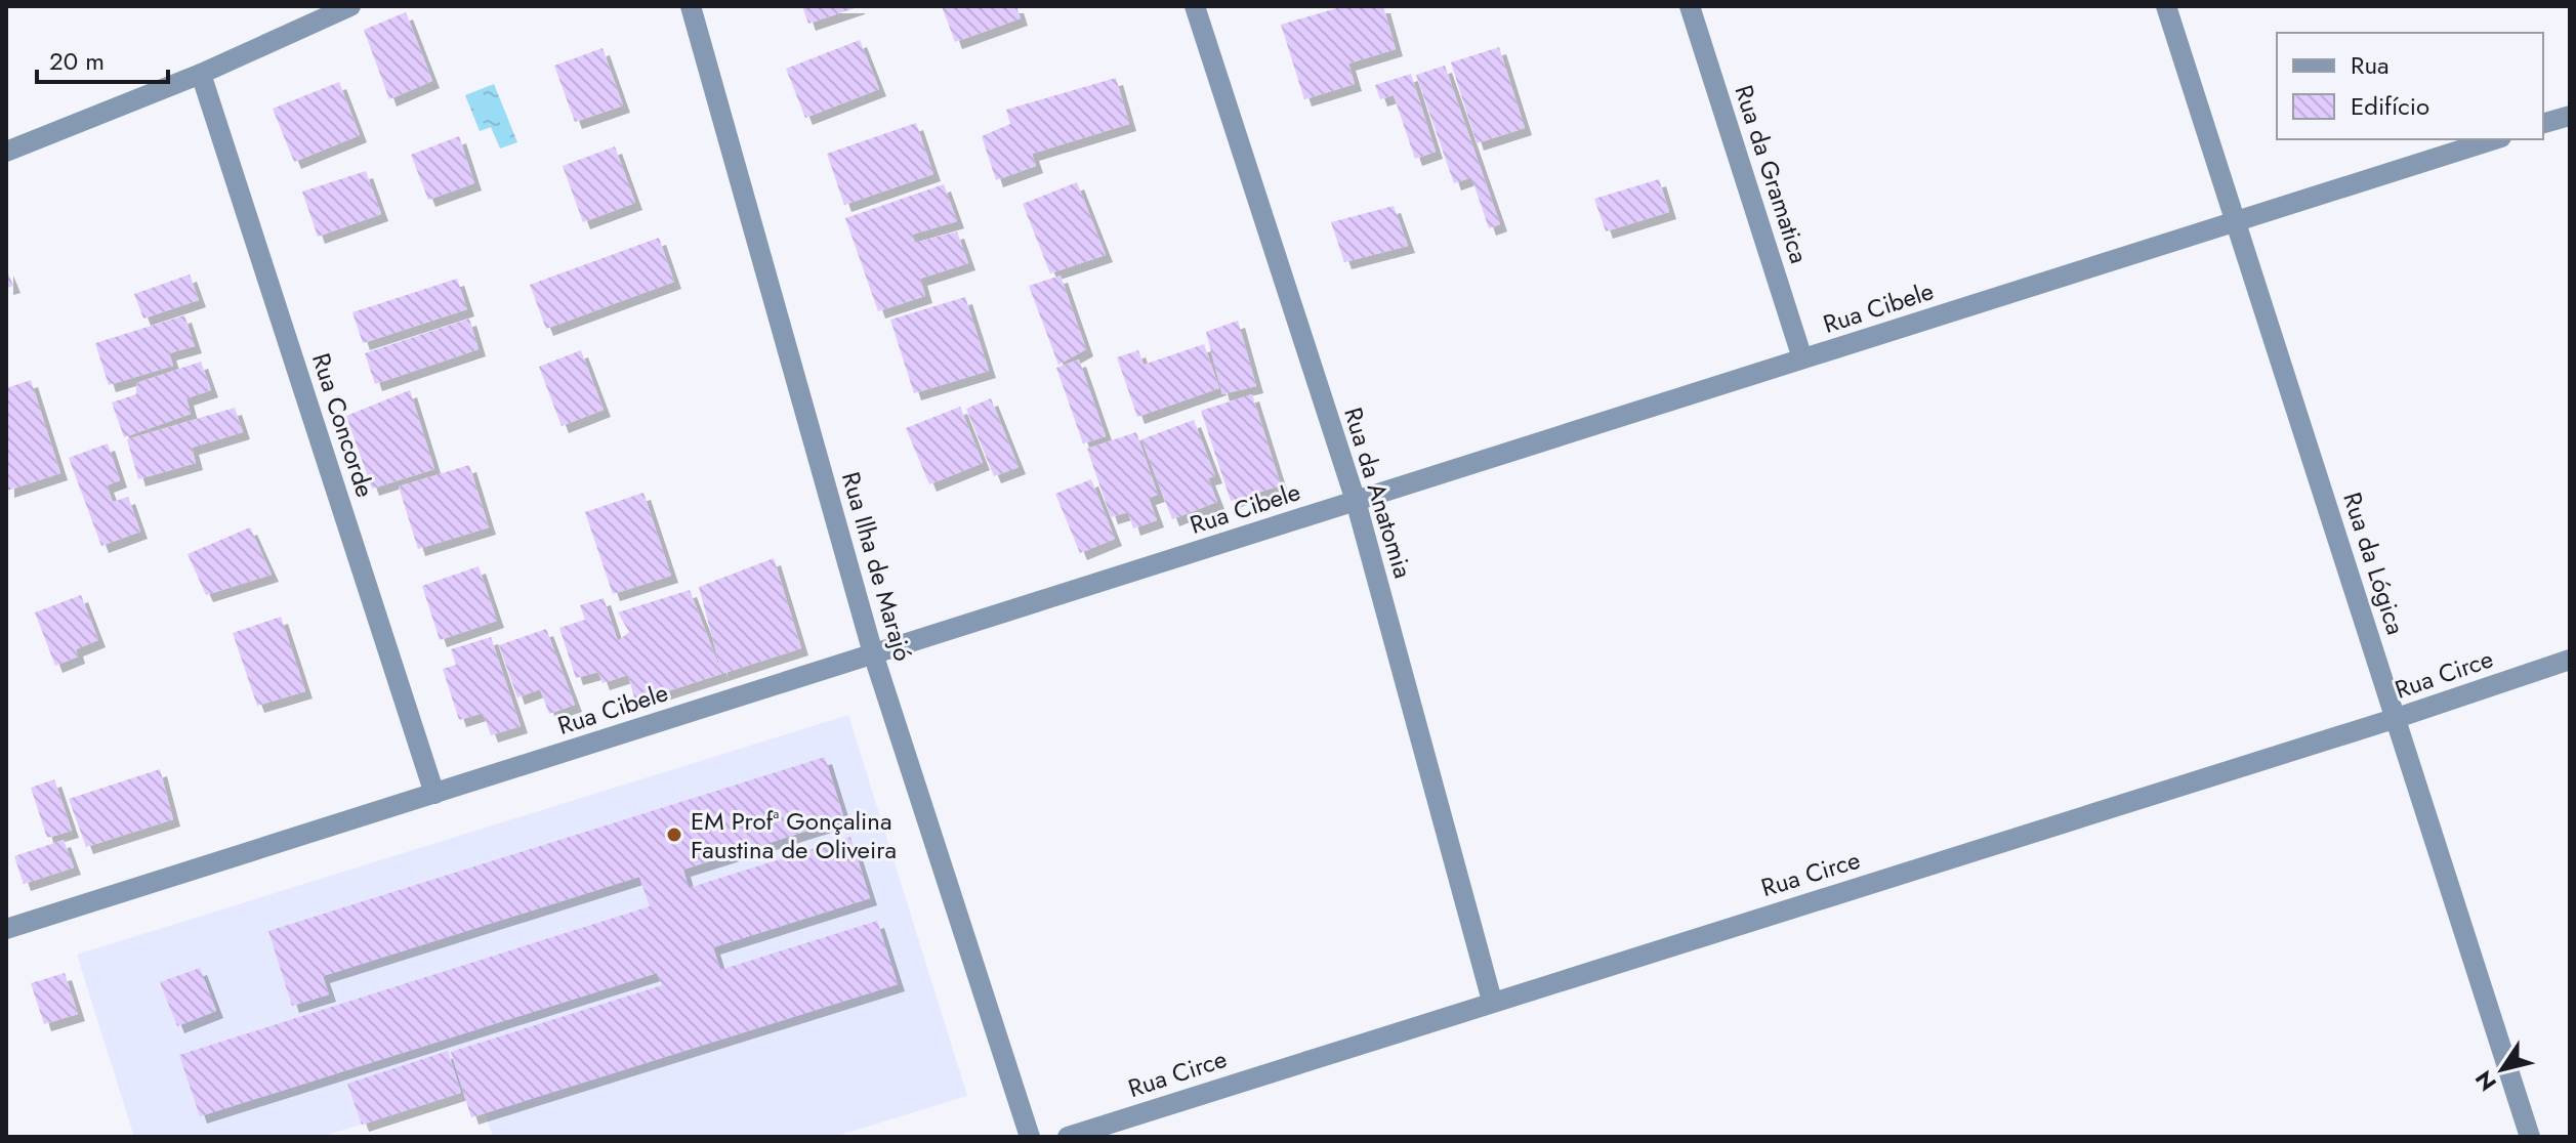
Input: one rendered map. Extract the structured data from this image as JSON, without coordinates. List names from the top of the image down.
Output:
{
  "streets": {
    "street": [
      "Rua da Gramatica",
      "Rua Cibele",
      "Rua Concorde",
      "Rua da Anatomia",
      "Rua da Lógica",
      "Rua Ilha de Marajó",
      "Rua Circe"
    ]
  },
  "crossings": [
    ["Rua da Gramatica", "Rua Cibele"],
    ["Rua Cibele", "Rua Concorde"],
    ["Rua Cibele", "Rua da Anatomia"],
    ["Rua Cibele", "Rua da Lógica"],
    ["Rua Cibele", "Rua Ilha de Marajó"],
    ["Rua da Anatomia", "Rua Circe"],
    ["Rua da Lógica", "Rua Circe"]
  ],
  "places": ["EM Profª Gonçalina Faustina de Oliveira"],
  "legend": ["Rua", "Edifício"],
  "scale_bar": "20 m",
  "north": "bottom left"
}
